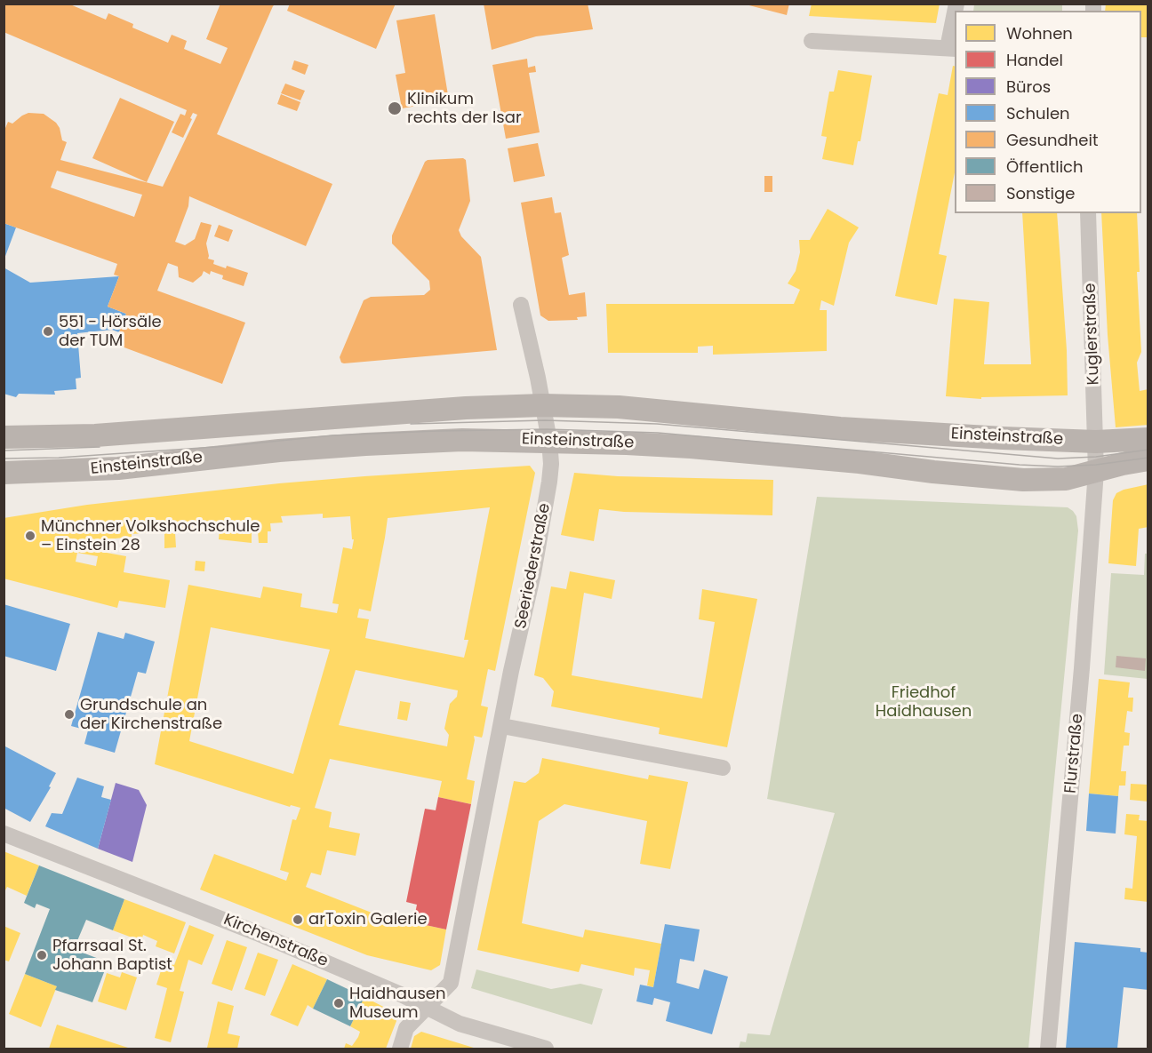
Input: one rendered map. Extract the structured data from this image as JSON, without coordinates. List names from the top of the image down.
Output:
{
  "streets": {
    "main road": ["Einsteinstraße"],
    "street": [
      "Kuglerstraße",
      "Seeriederstraße",
      "Flurstraße",
      "Kirchenstraße"
    ]
  },
  "crossings": [
    ["Kuglerstraße", "Einsteinstraße"],
    ["Kuglerstraße", "Flurstraße"],
    ["Einsteinstraße", "Seeriederstraße"],
    ["Einsteinstraße", "Flurstraße"],
    ["Seeriederstraße", "Kirchenstraße"]
  ],
  "parks": ["Friedhof Haidhausen"],
  "places": [
    "Klinikum rechts der Isar",
    "551 - Hörsäle der TUM",
    "Münchner Volkshochschule – Einstein 28",
    "Grundschule an der Kirchenstraße",
    "arToxin Galerie",
    "Pfarrsaal St. Johann Baptist",
    "Haidhausen Museum"
  ],
  "legend": [
    "Wohnen",
    "Handel",
    "Büros",
    "Schulen",
    "Gesundheit",
    "Öffentlich",
    "Sonstige"
  ]
}
